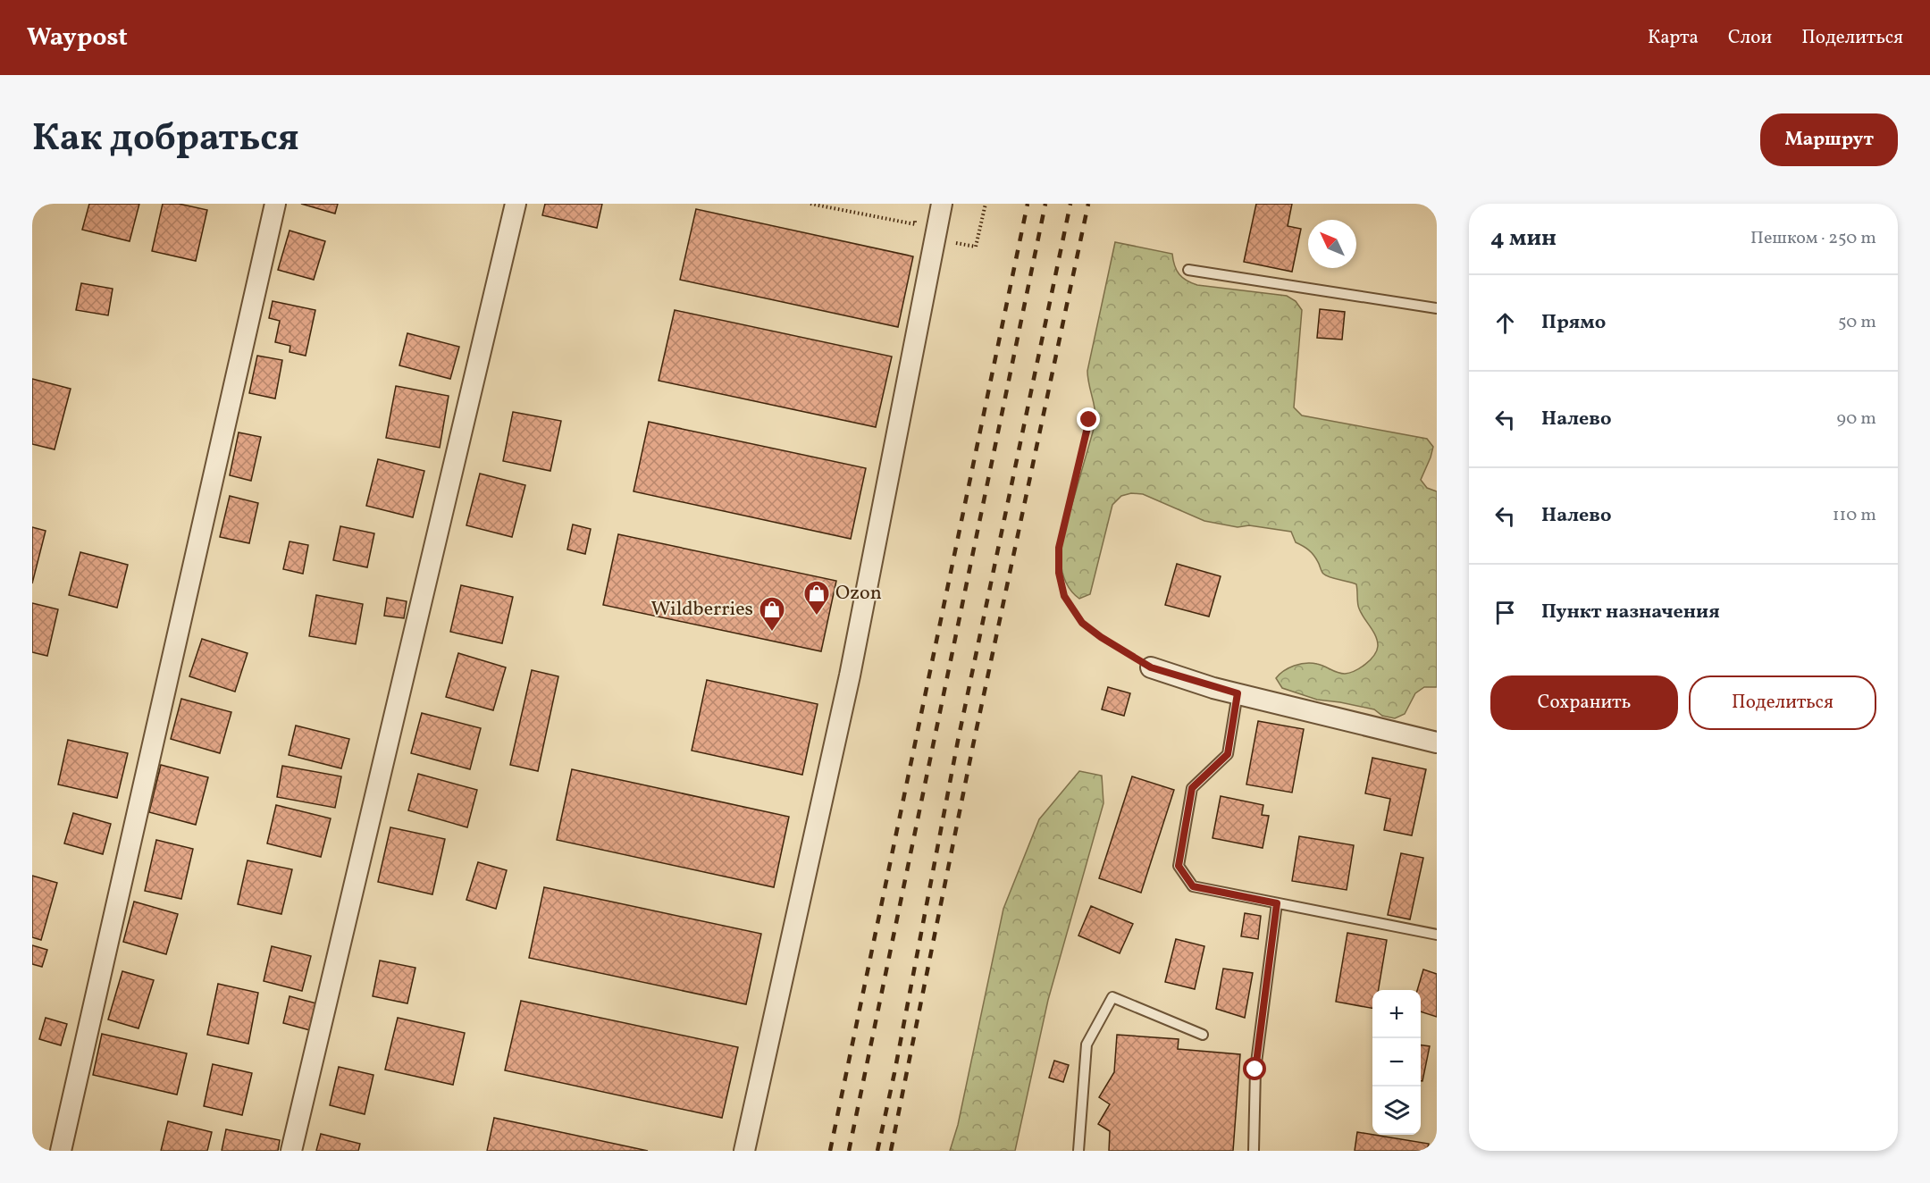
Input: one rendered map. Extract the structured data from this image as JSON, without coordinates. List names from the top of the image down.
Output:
{
  "places": {
    "shop": ["Ozon", "Wildberries"]
  },
  "north": "top left",
  "page": {
    "header": "Waypost",
    "nav": ["Карта", "Слои", "Поделиться"],
    "title": "Как добраться",
    "buttons": [
      "Маршрут",
      ["Сохранить", "Поделиться"]
    ],
    "heading": ["4 мин", "Пешком · 250 m"],
    "list": [
      ["Прямо", "50 m"],
      ["Налево", "90 m"],
      ["Налево", "110 m"],
      "Пункт назначения"
    ],
    "map_buttons": ["+", "−"]
  }
}
